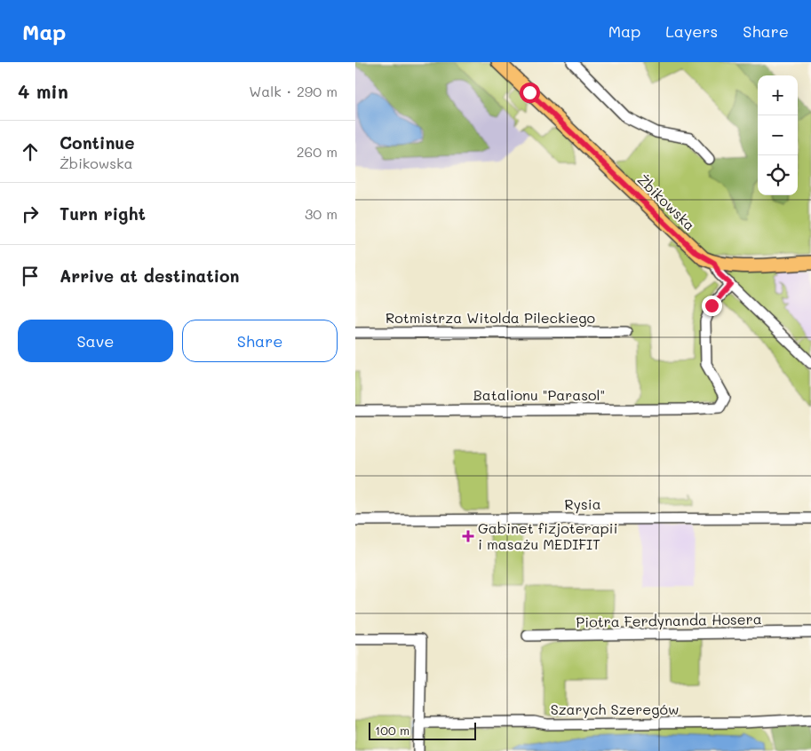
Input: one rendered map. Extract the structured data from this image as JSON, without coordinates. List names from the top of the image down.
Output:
{
  "streets": {
    "main road": ["Żbikowska"],
    "street": [
      "Rotmistrza Witolda Pileckiego",
      "Batalionu \"Parasol\"",
      "Rysia",
      "Piotra Ferdynanda Hosera",
      "Szarych Szeregów"
    ]
  },
  "crossings": [
    ["Żbikowska", "Batalionu \"Parasol\""]
  ],
  "places": {
    "health": ["Gabinet fizjoterapii i masażu MEDIFIT"]
  },
  "scale_bar": "100 m",
  "page": {
    "header": "Map",
    "nav": ["Map", "Layers", "Share"],
    "heading": ["4 min", "Walk · 290 m"],
    "map_buttons": ["+", "−"],
    "list": [
      ["Continue", "Żbikowska", "260 m"],
      ["Turn right", "30 m"],
      "Arrive at destination"
    ],
    "buttons": ["Save", "Share"],
    "scale": "100 m"
  }
}
